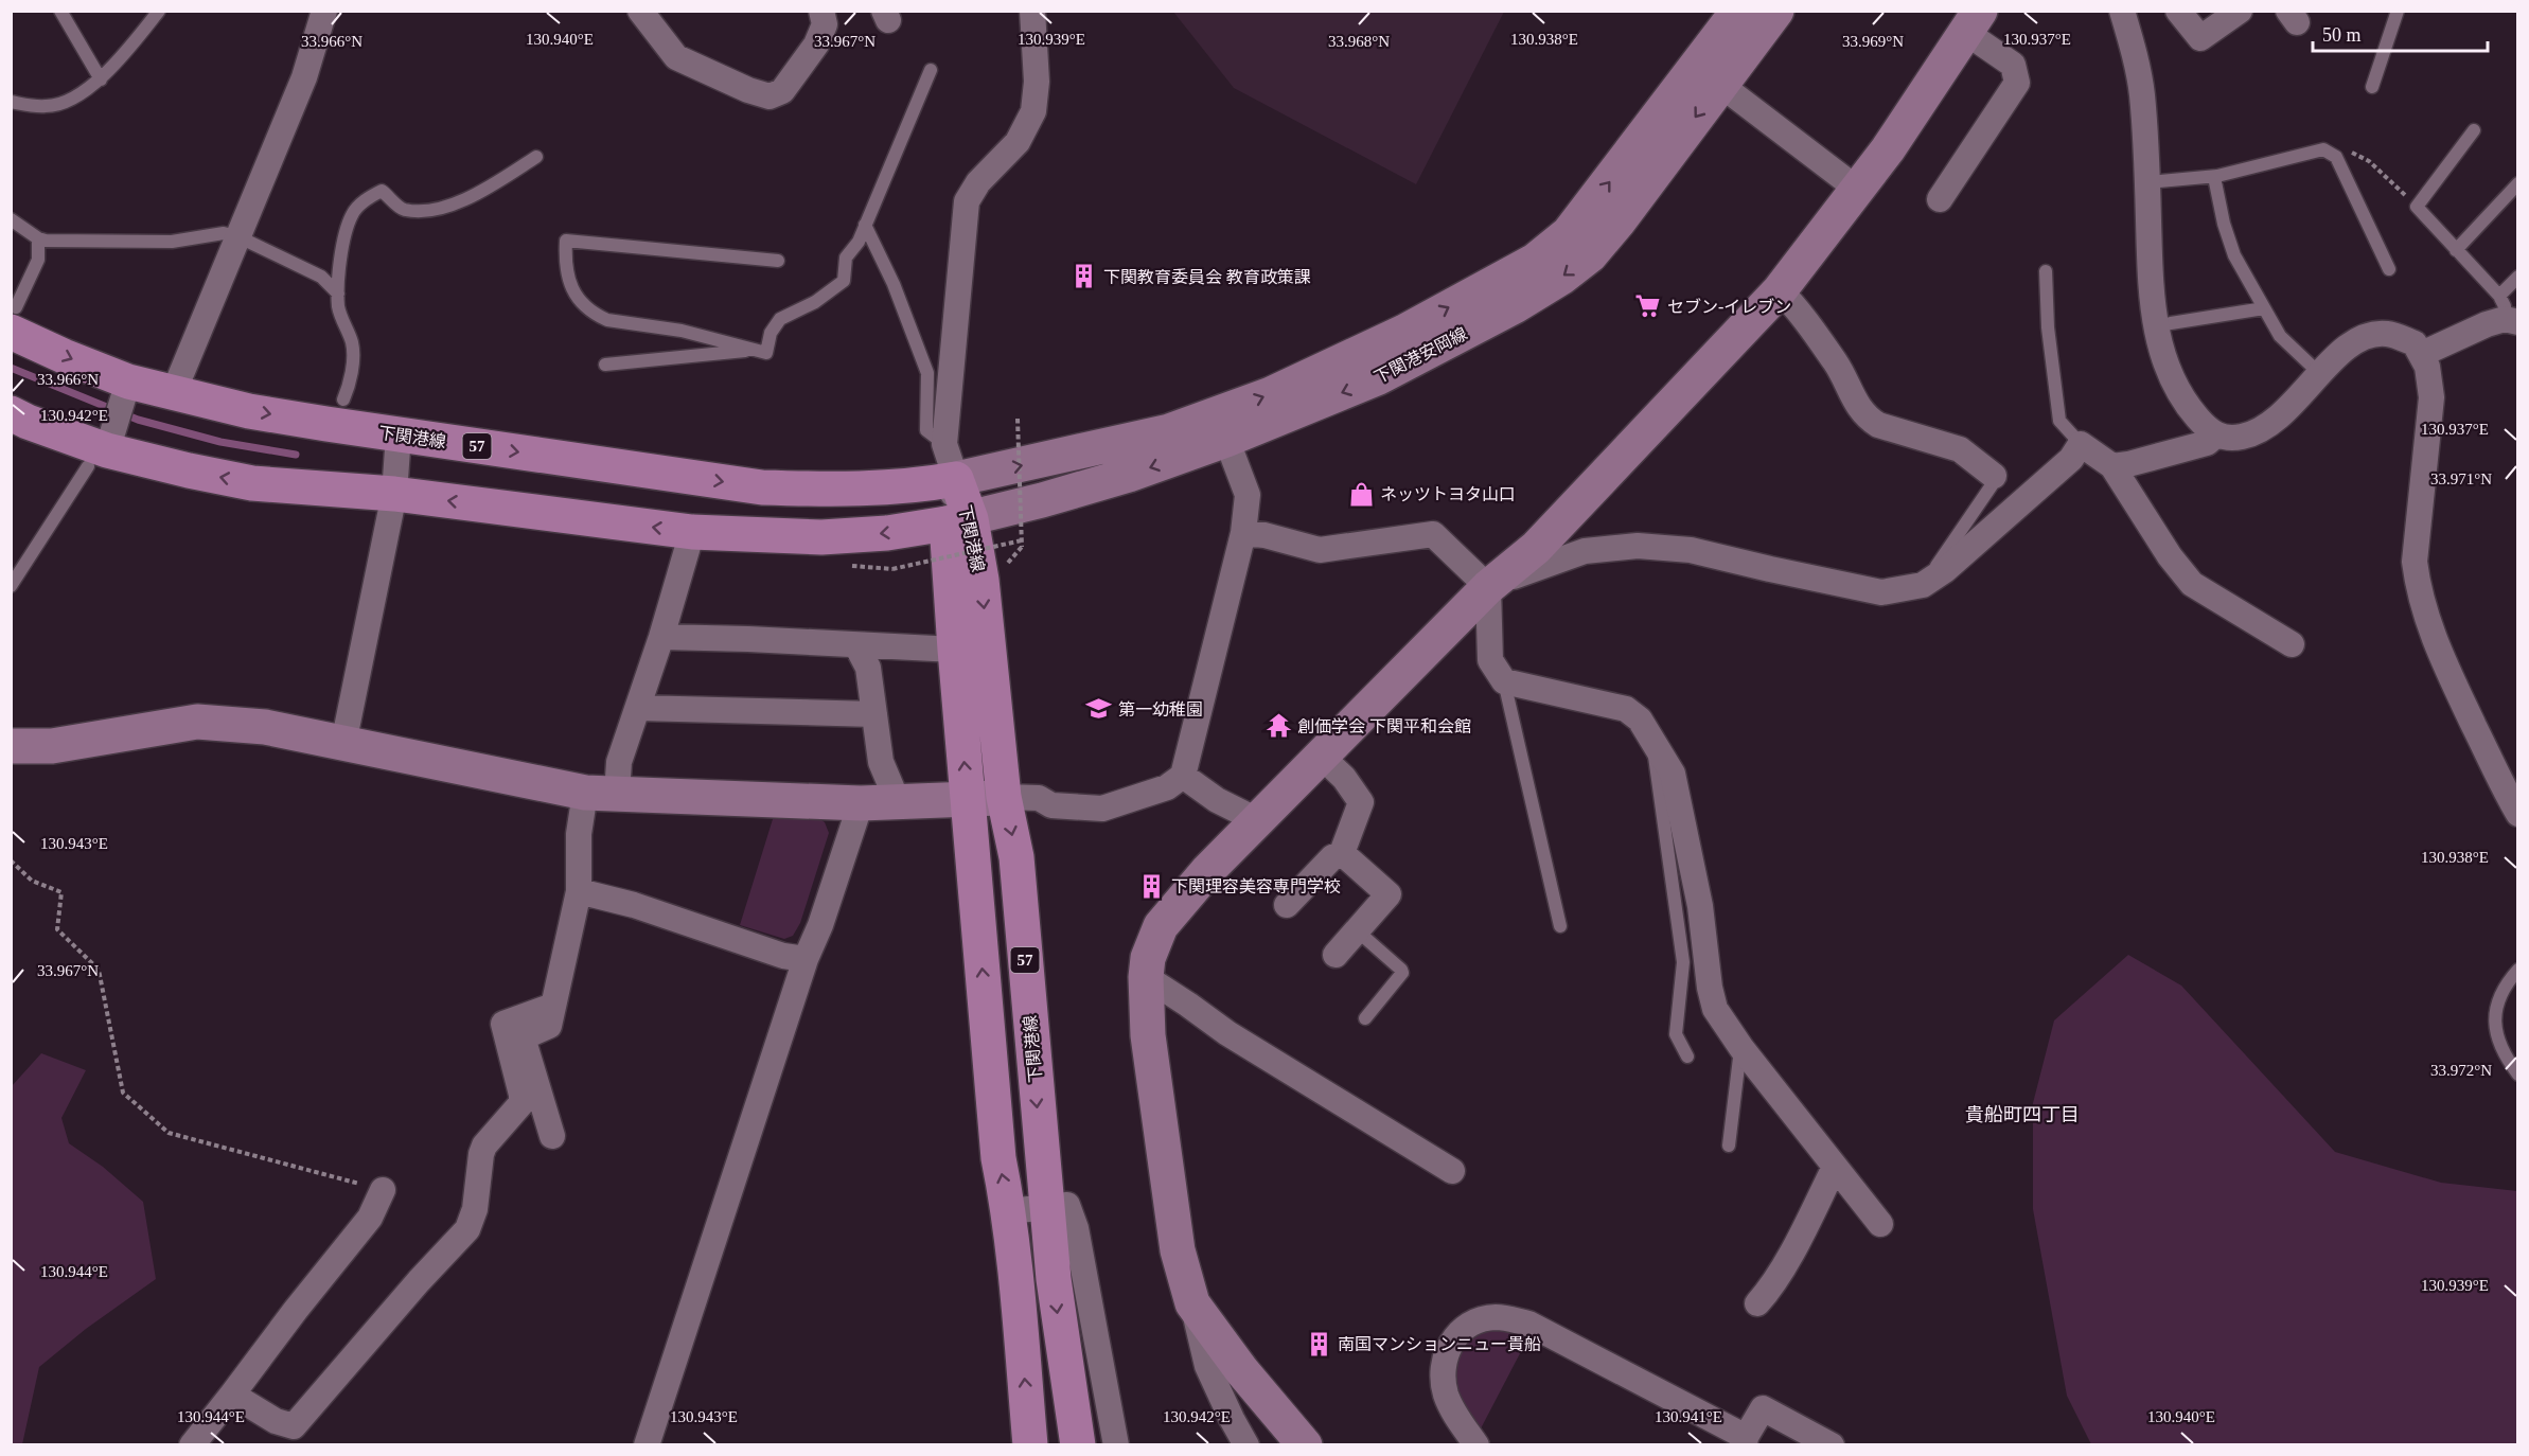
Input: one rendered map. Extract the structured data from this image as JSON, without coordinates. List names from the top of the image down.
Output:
{
  "streets": {
    "main road": ["下関港線", "57"],
    "street": ["下関港安岡線"]
  },
  "crossings": [
    ["下関港安岡線", "下関港線"]
  ],
  "districts": ["貴船町四丁目"],
  "places": {
    "building": ["下関教育委員会 教育政策課", "下関理容美容専門学校", "南国マンションニュー貴船"],
    "supermarket": ["セブン-イレブン"],
    "shop": ["ネッツトヨタ山口"],
    "school or university": ["第一幼稚園"],
    "temple": ["創価学会 下関平和会館"]
  },
  "scale_bar": "50 m",
  "coordinates": [
    "130.940°E",
    "130.939°E",
    "130.938°E",
    "130.937°E",
    "33.966°N",
    "33.967°N",
    "33.968°N",
    "33.969°N",
    "130.942°E",
    "33.971°N",
    "130.943°E",
    "33.972°N",
    "130.944°E",
    "130.941°E"
  ]
}
